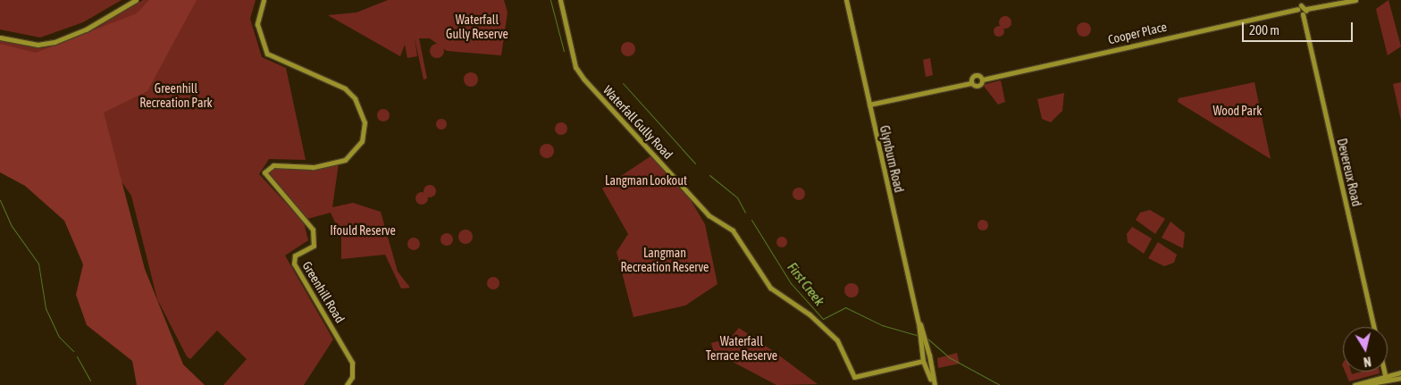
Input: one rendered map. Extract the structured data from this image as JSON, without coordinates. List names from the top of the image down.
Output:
{
  "streets": {
    "street": [
      "Cooper Place",
      "Waterfall Gully Road",
      "Glynburn Road",
      "Devereux Road",
      "Greenhill Road"
    ]
  },
  "crossings": [
    ["Waterfall Gully Road", "Glynburn Road"]
  ],
  "water": ["First Creek"],
  "parks": [
    "Waterfall Gully Reserve",
    "Greenhill Recreation Park",
    "Wood Park",
    "Langman Lookout",
    "Ifould Reserve",
    "Langman Recreation Reserve",
    "Waterfall Terrace Reserve"
  ],
  "scale_bar": "200 m",
  "north": "bottom"
}
